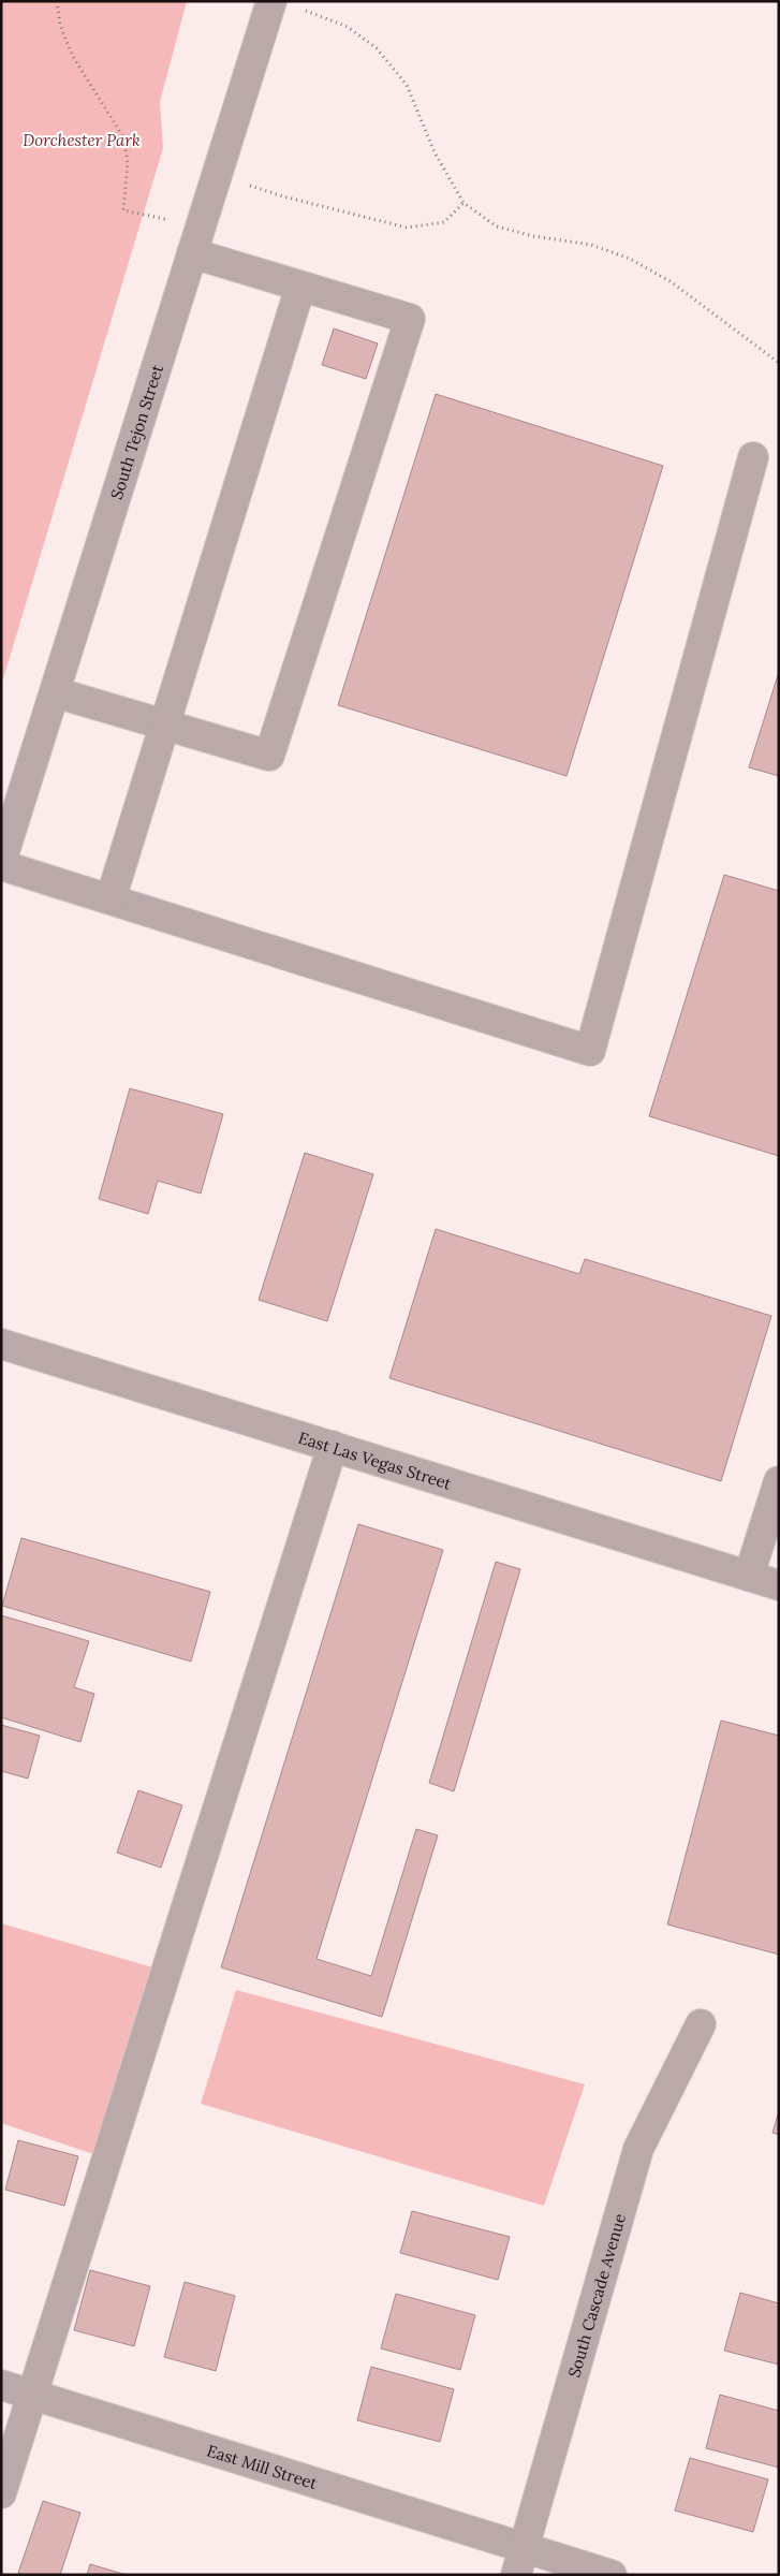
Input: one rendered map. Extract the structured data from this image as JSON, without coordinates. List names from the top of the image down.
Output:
{
  "streets": {
    "street": [
      "South Tejon Street",
      "East Las Vegas Street",
      "South Cascade Avenue",
      "East Mill Street"
    ]
  },
  "crossings": [
    ["South Cascade Avenue", "East Mill Street"]
  ],
  "parks": ["Dorchester Park"]
}
